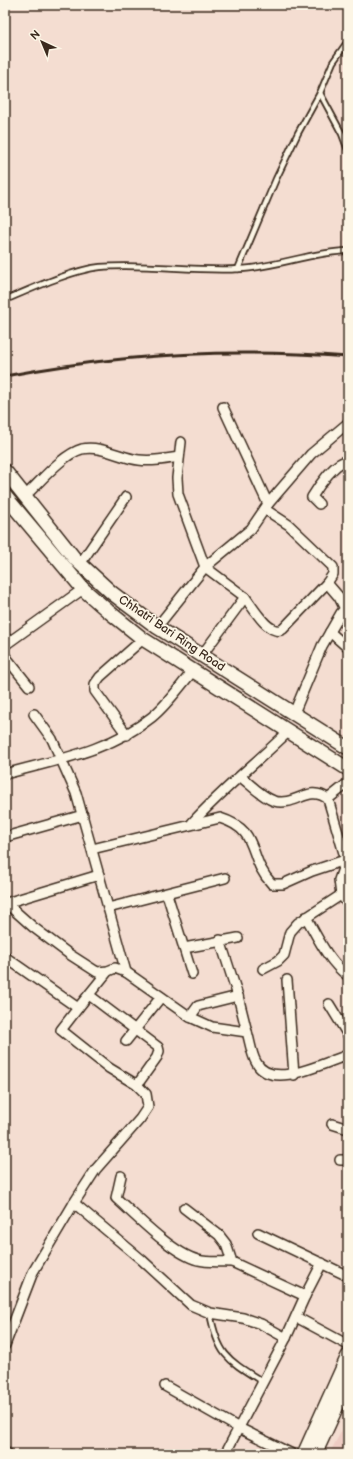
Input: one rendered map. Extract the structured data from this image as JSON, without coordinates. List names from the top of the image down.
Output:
{
  "streets": {
    "main road": ["Chhatri Bari Ring Road"]
  },
  "north": "top left"
}
